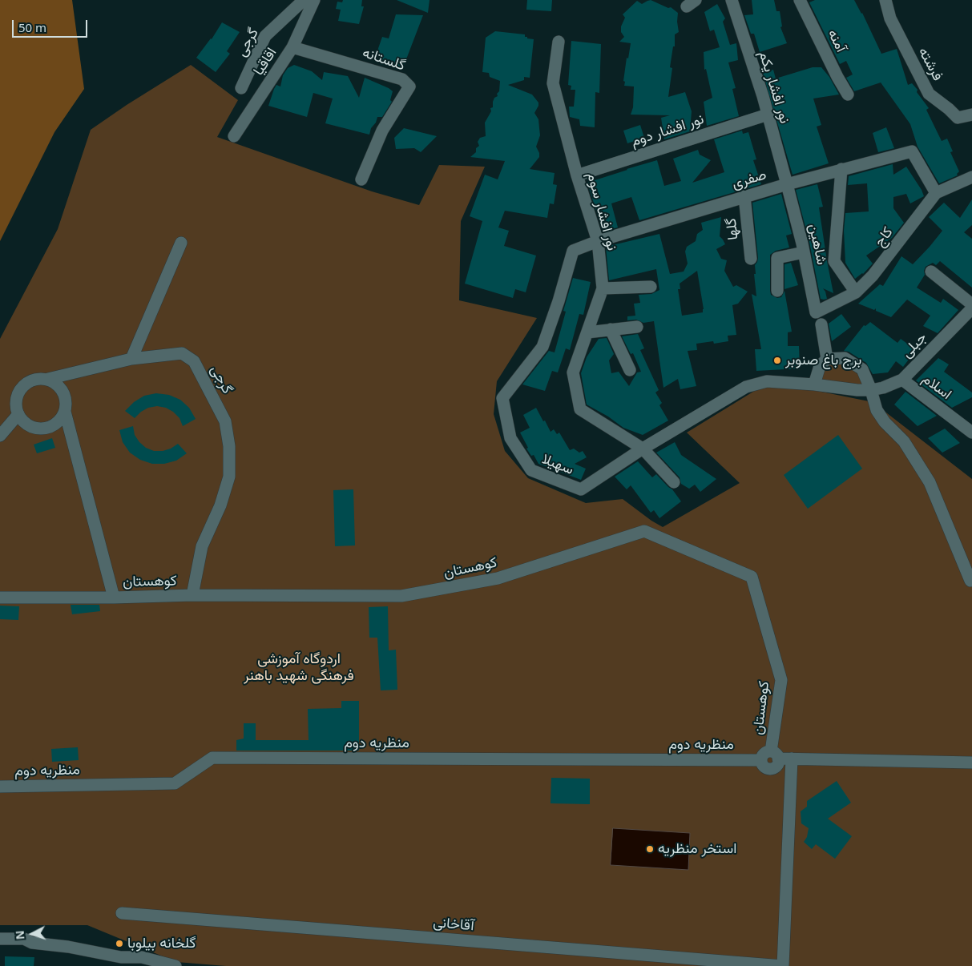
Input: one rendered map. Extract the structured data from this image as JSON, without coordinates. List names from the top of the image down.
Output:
{
  "streets": {
    "street": [
      "آمنه",
      "گرجی",
      "گلستانه",
      "اقاقیا",
      "فرشته",
      "نور افشار یکم",
      "نور افشار دوم",
      "صفری",
      "نور افشار سوم",
      "گلها",
      "کاج",
      "شاهین",
      "جبلی",
      "اسلام",
      "سهیلا",
      "کوهستان",
      "منظریه دوم",
      "آقاخانی"
    ]
  },
  "crossings": [
    ["گرجی", "کوهستان"],
    ["گلستانه", "اقاقیا"],
    ["نور افشار یکم", "نور افشار دوم"],
    ["نور افشار یکم", "صفری"],
    ["نور افشار یکم", "شاهین"],
    ["نور افشار دوم", "نور افشار سوم"],
    ["صفری", "نور افشار سوم"],
    ["صفری", "گلها"],
    ["صفری", "کاج"],
    ["صفری", "شاهین"],
    ["صفری", "سهیلا"],
    ["نور افشار سوم", "سهیلا"],
    ["کاج", "شاهین"],
    ["جبلی", "اسلام"],
    ["جبلی", "سهیلا"],
    ["کوهستان", "منظریه دوم"]
  ],
  "parks": ["اردوگاه آموزشی فرهنگی شهید باهنر"],
  "places": ["برج باغ صنوبر", "استخر منظریه", "گلخانه بیلوبا"],
  "scale_bar": "50 m",
  "north": "left"
}
